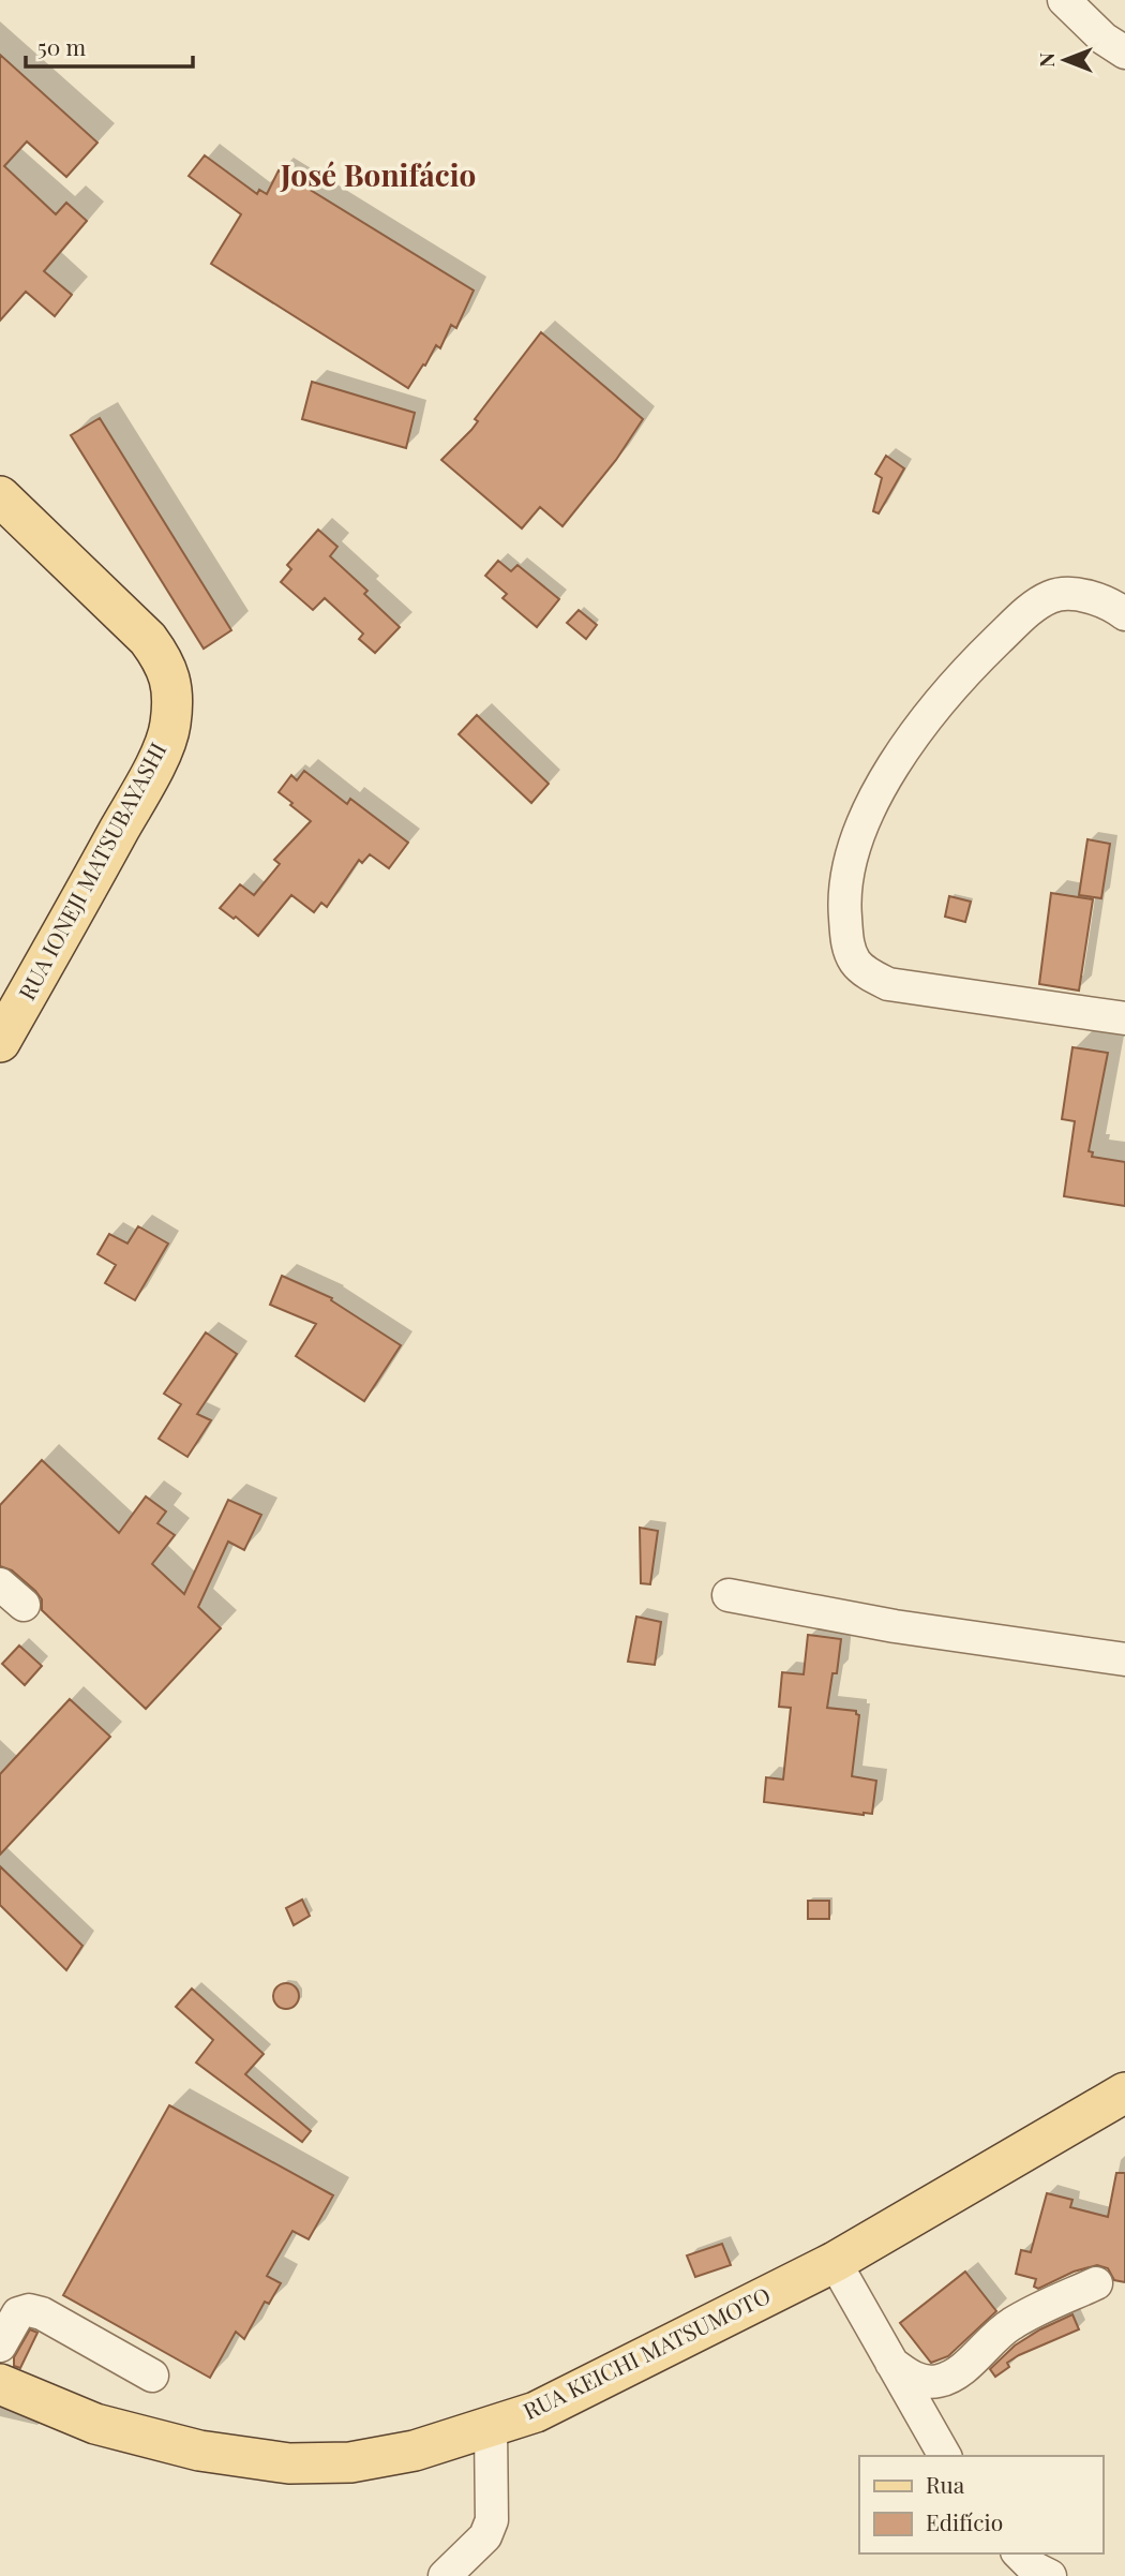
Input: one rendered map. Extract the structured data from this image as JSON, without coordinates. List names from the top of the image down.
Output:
{
  "streets": {
    "main road": ["RUA IONEJI MATSUBAYASHI", "RUA KEICHI MATSUMOTO"]
  },
  "districts": ["José Bonifácio"],
  "legend": ["Rua", "Edifício"],
  "scale_bar": "50 m",
  "north": "left"
}
